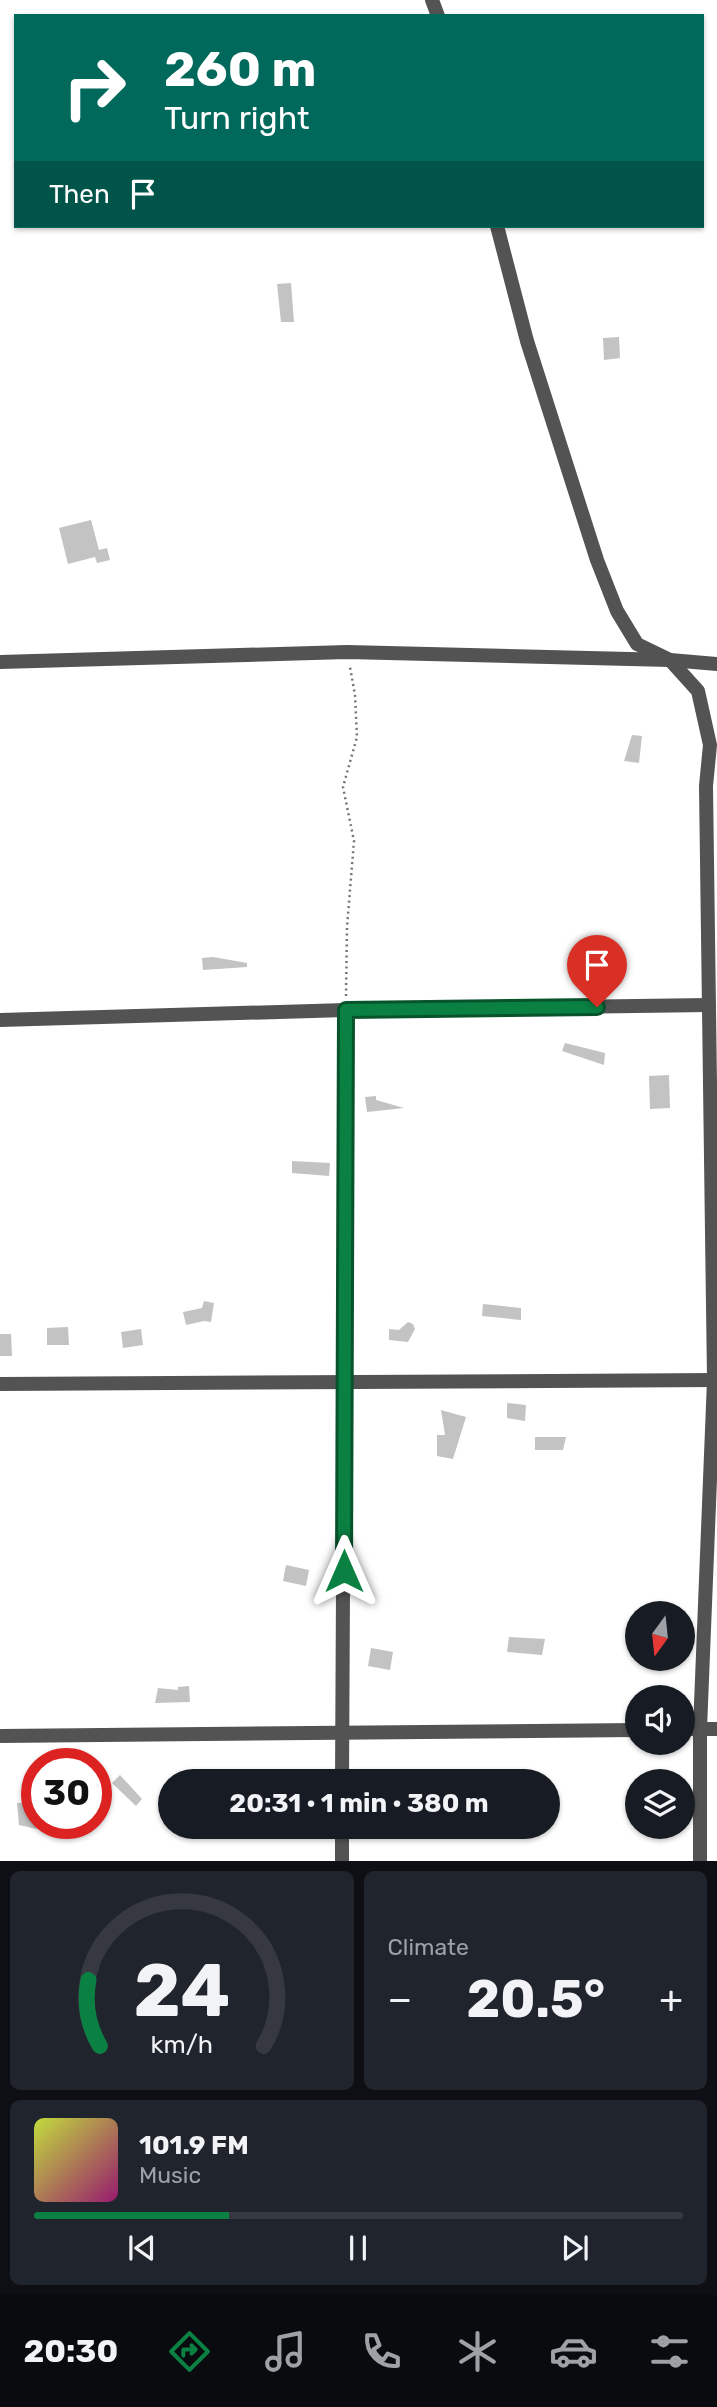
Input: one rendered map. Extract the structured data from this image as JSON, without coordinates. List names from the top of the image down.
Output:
{
  "north": "bottom",
  "page": {
    "turn": ["260 m", "Turn right"],
    "then": "Then",
    "limit": "30",
    "trip": "20:31 · 1 min · 380 m",
    "tile": "Climate",
    "heat": ["−", "20.5°", "+"],
    "song": ["101.9 FM", "Music"],
    "tabs": "20:30",
    "gauge": ["24", "km/h"]
  }
}
